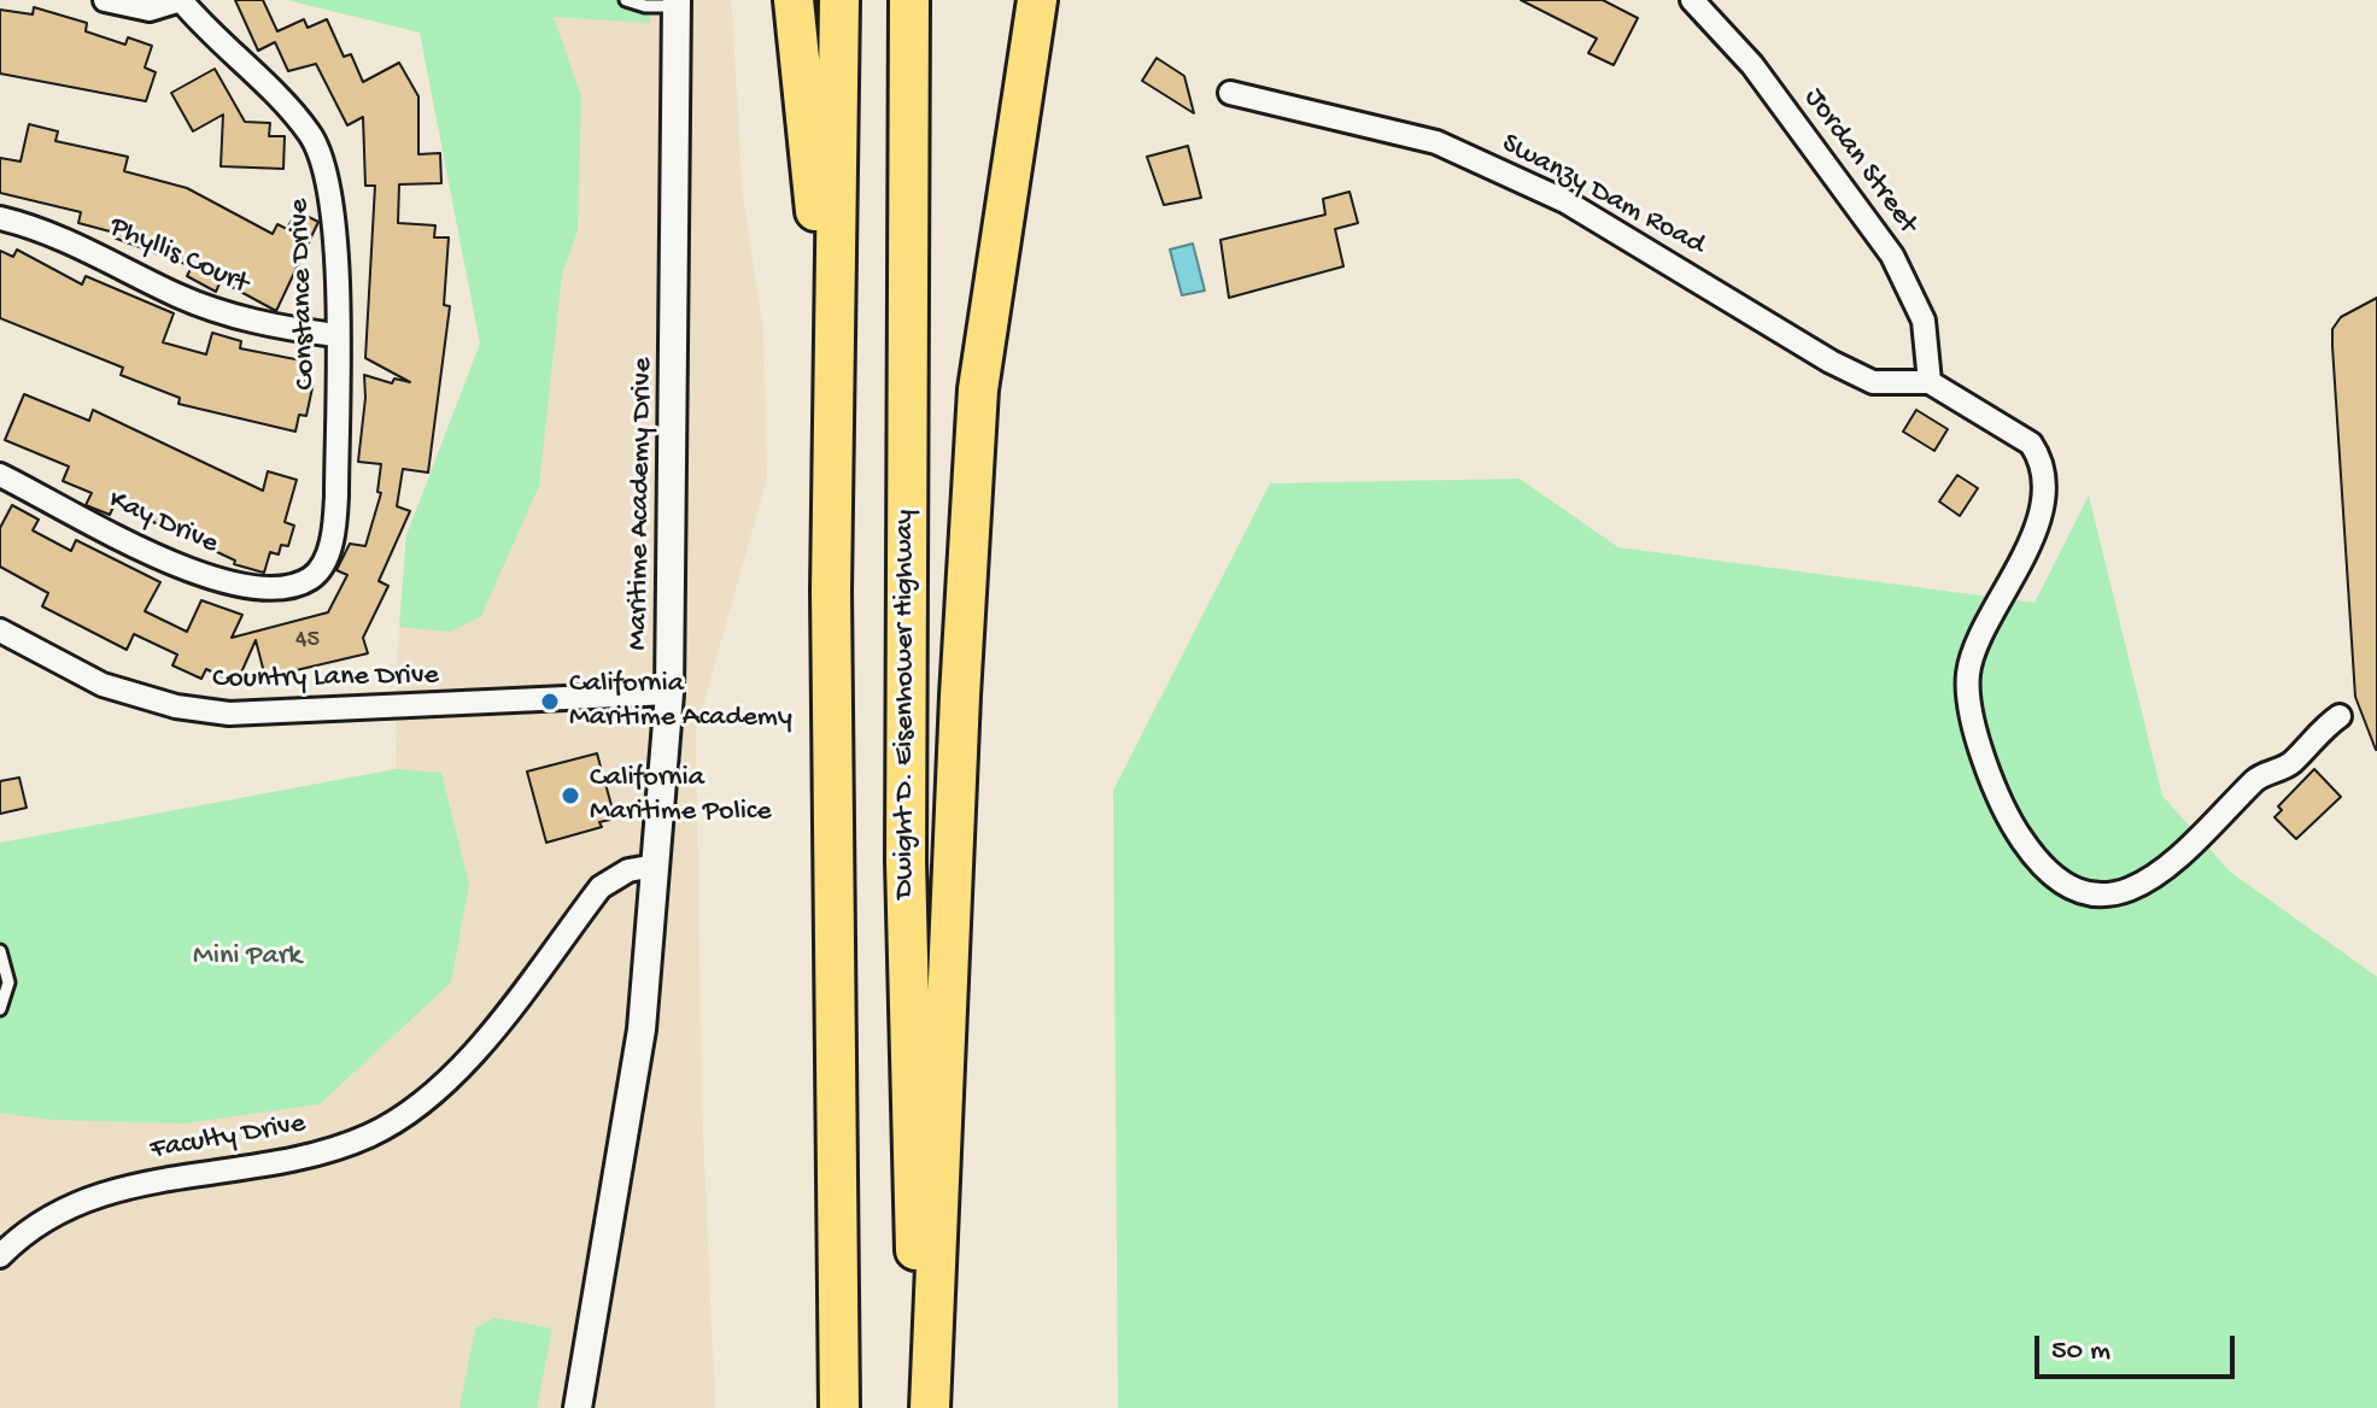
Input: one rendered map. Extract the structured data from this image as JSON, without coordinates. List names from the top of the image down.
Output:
{
  "streets": {
    "highway": ["Dwight D. Eisenhower Highway"],
    "street": [
      "Jordan Street",
      "Swanzy Dam Road",
      "Phyllis Court",
      "Constance Drive",
      "Maritime Academy Drive",
      "Kay Drive",
      "Country Lane Drive",
      "Faculty Drive"
    ]
  },
  "crossings": [
    ["Jordan Street", "Swanzy Dam Road"],
    ["Phyllis Court", "Constance Drive"],
    ["Constance Drive", "Kay Drive"],
    ["Maritime Academy Drive", "Country Lane Drive"],
    ["Maritime Academy Drive", "Faculty Drive"]
  ],
  "parks": ["Mini Park"],
  "places": ["California Maritime Academy", "California Maritime Police"],
  "house_numbers": ["45"],
  "scale_bar": "50 m"
}
